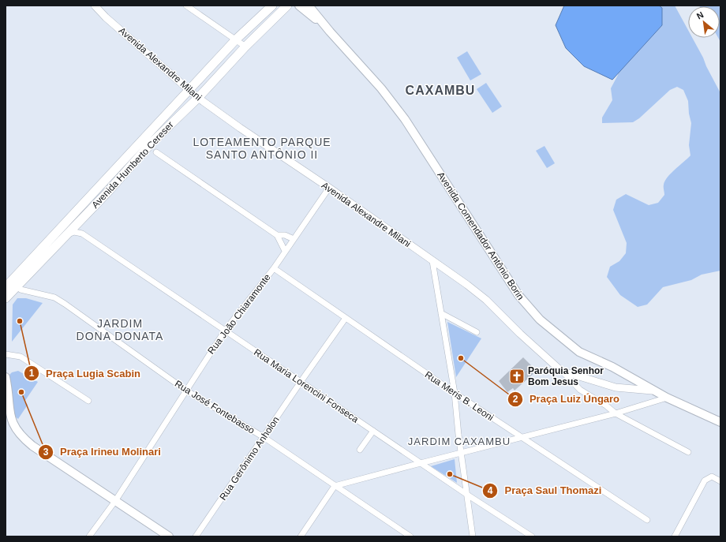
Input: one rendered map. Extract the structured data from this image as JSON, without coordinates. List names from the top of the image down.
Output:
{
  "streets": {
    "main road": ["Avenida Humberto Cereser", "Avenida Comendador Antônio Borin"],
    "street": [
      "Avenida Alexandre Milani",
      "Rua João Chiaramonte",
      "Rua Maria Lorencini Fonseca",
      "Rua Meris B. Leoni",
      "Rua José Fontebasso",
      "Rua Gerônimo Anholon"
    ]
  },
  "crossings": [
    ["Avenida Alexandre Milani", "Avenida Humberto Cereser"],
    ["Avenida Alexandre Milani", "Avenida Comendador Antônio Borin"],
    ["Avenida Alexandre Milani", "Rua João Chiaramonte"],
    ["Avenida Humberto Cereser", "Rua José Fontebasso"],
    ["Rua João Chiaramonte", "Rua Maria Lorencini Fonseca"],
    ["Rua João Chiaramonte", "Rua Meris B. Leoni"],
    ["Rua João Chiaramonte", "Rua José Fontebasso"],
    ["Rua Maria Lorencini Fonseca", "Rua Gerônimo Anholon"],
    ["Rua Meris B. Leoni", "Rua Gerônimo Anholon"],
    ["Rua José Fontebasso", "Rua Gerônimo Anholon"]
  ],
  "districts": [
    "CAXAMBU",
    "LOTEAMENTO PARQUE SANTO ANTÔNIO II",
    "JARDIM DONA DONATA",
    "JARDIM CAXAMBU"
  ],
  "places": {
    "other": [
      "Praça Lugia Scabin",
      "Praça Luiz Úngaro",
      "Praça Irineu Molinari",
      "Praça Saul Thomazi"
    ],
    "church": ["Paróquia Senhor Bom Jesus"]
  },
  "north": "top left"
}
